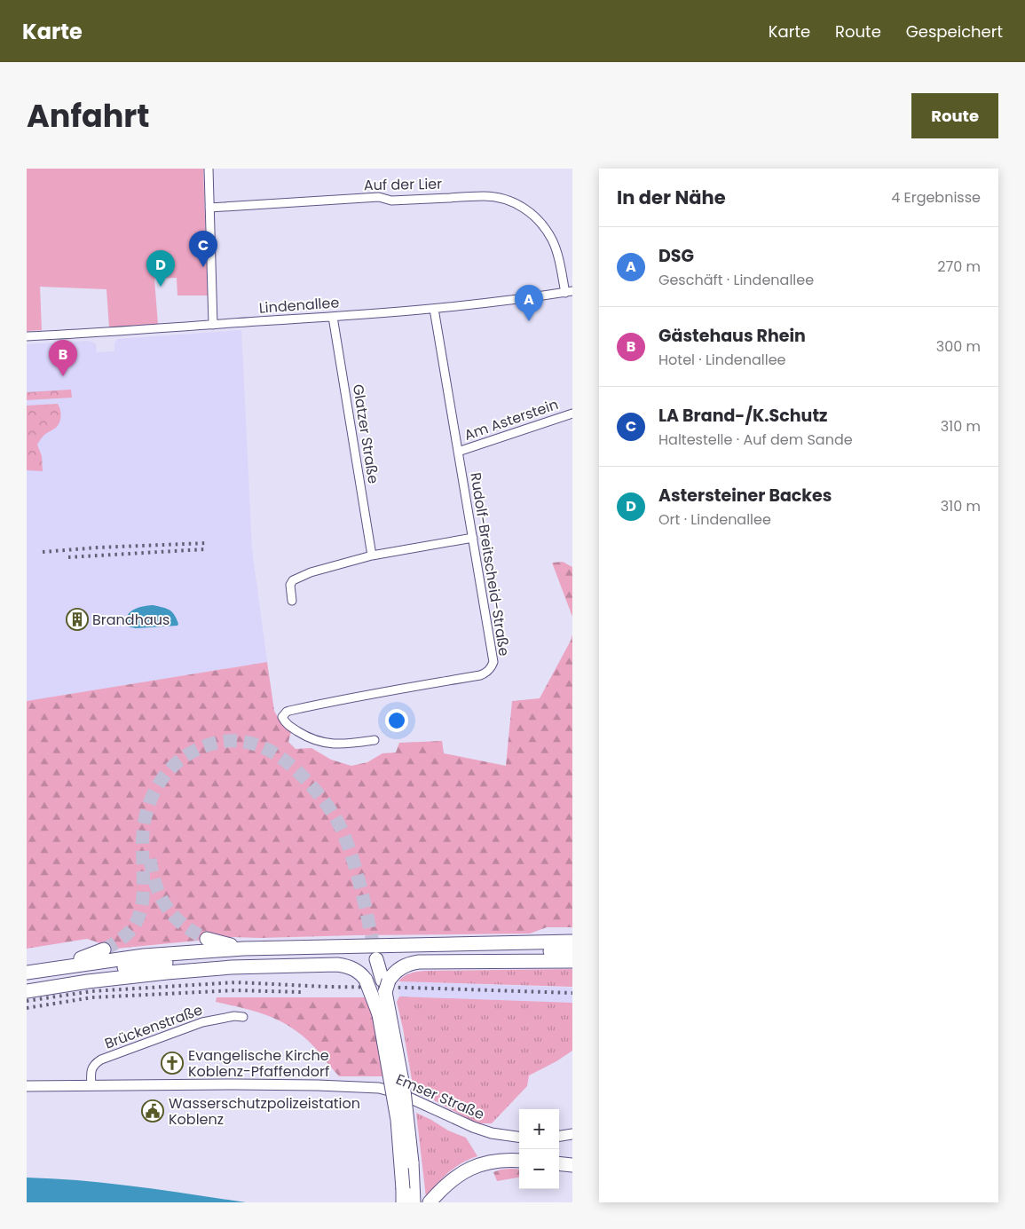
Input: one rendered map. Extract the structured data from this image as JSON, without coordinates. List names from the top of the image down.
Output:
{
  "streets": {
    "street": [
      "Auf der Lier",
      "Lindenallee",
      "Am Asterstein",
      "Glatzer Straße",
      "Rudolf-Breitscheid-Straße",
      "Brückenstraße",
      "Emser Straße"
    ]
  },
  "crossings": [
    ["Auf der Lier", "Lindenallee"],
    ["Lindenallee", "Glatzer Straße"],
    ["Lindenallee", "Rudolf-Breitscheid-Straße"],
    ["Am Asterstein", "Rudolf-Breitscheid-Straße"],
    ["Brückenstraße", "Emser Straße"]
  ],
  "places": {
    "building": ["Brandhaus"],
    "church": ["Evangelische Kirche Koblenz-Pfaffendorf"],
    "public building": ["Wasserschutzpolizeistation Koblenz"]
  },
  "page": {
    "header": "Karte",
    "nav": ["Karte", "Route", "Gespeichert"],
    "title": "Anfahrt",
    "buttons": "Route",
    "heading": ["In der Nähe", "4 Ergebnisse"],
    "list": [
      {
        "mark": "A",
        "name": "DSG",
        "note": "Geschäft · Lindenallee",
        "value": "270 m"
      },
      {
        "mark": "B",
        "name": "Gästehaus Rhein",
        "note": "Hotel · Lindenallee",
        "value": "300 m"
      },
      {
        "mark": "C",
        "name": "LA Brand-/K.Schutz",
        "note": "Haltestelle · Auf dem Sande",
        "value": "310 m"
      },
      {
        "mark": "D",
        "name": "Astersteiner Backes",
        "note": "Ort · Lindenallee",
        "value": "310 m"
      }
    ],
    "pins": [
      "C",
      "D",
      "A",
      "B"
    ],
    "map_buttons": ["+", "−"]
  }
}
